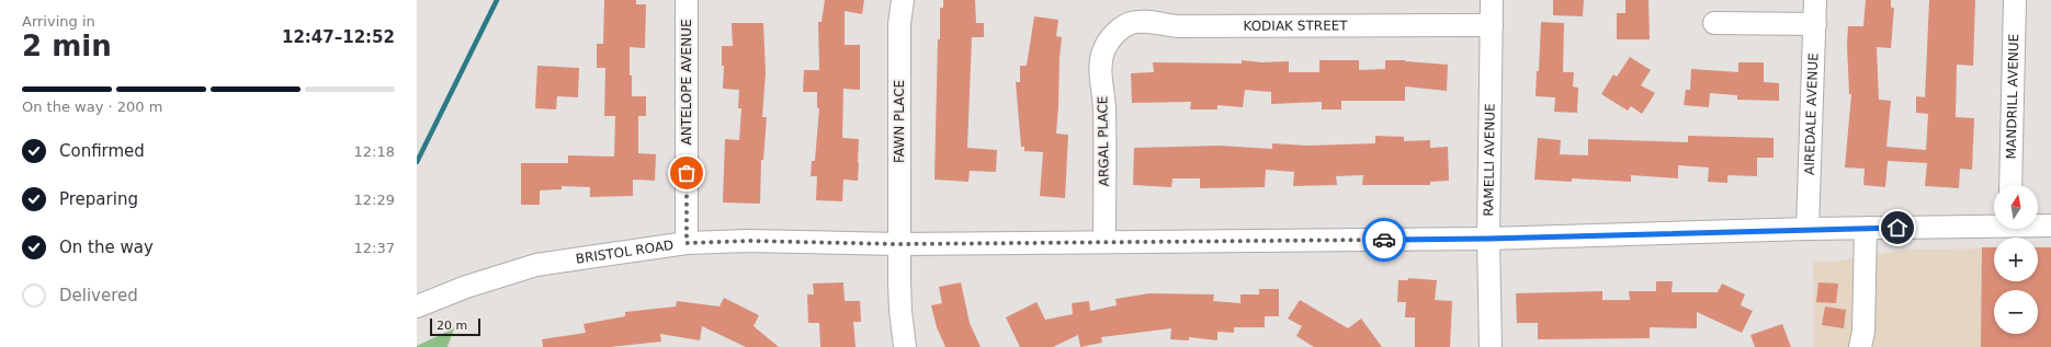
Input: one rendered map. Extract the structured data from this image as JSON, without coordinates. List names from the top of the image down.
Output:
{
  "streets": {
    "street": [
      "KODIAK STREET",
      "ANTELOPE AVENUE",
      "MANDRILL AVENUE",
      "AIREDALE AVENUE",
      "FAWN PLACE",
      "ARGAL PLACE",
      "RAMELLI AVENUE",
      "BRISTOL ROAD"
    ]
  },
  "crossings": [
    ["KODIAK STREET", "ARGAL PLACE"],
    ["KODIAK STREET", "RAMELLI AVENUE"],
    ["ANTELOPE AVENUE", "BRISTOL ROAD"],
    ["AIREDALE AVENUE", "BRISTOL ROAD"],
    ["FAWN PLACE", "BRISTOL ROAD"],
    ["ARGAL PLACE", "BRISTOL ROAD"],
    ["RAMELLI AVENUE", "BRISTOL ROAD"]
  ],
  "scale_bar": "20 m",
  "north": "top",
  "page": {
    "heading": ["2 min", "Arriving in", "12:47–12:52"],
    "bar": "On the way · 200 m",
    "list": [
      ["Confirmed", "12:18"],
      ["Preparing", "12:29"],
      ["On the way", "12:37"],
      "Delivered"
    ],
    "map_buttons": ["+", "−"],
    "scale": "20 m"
  }
}
